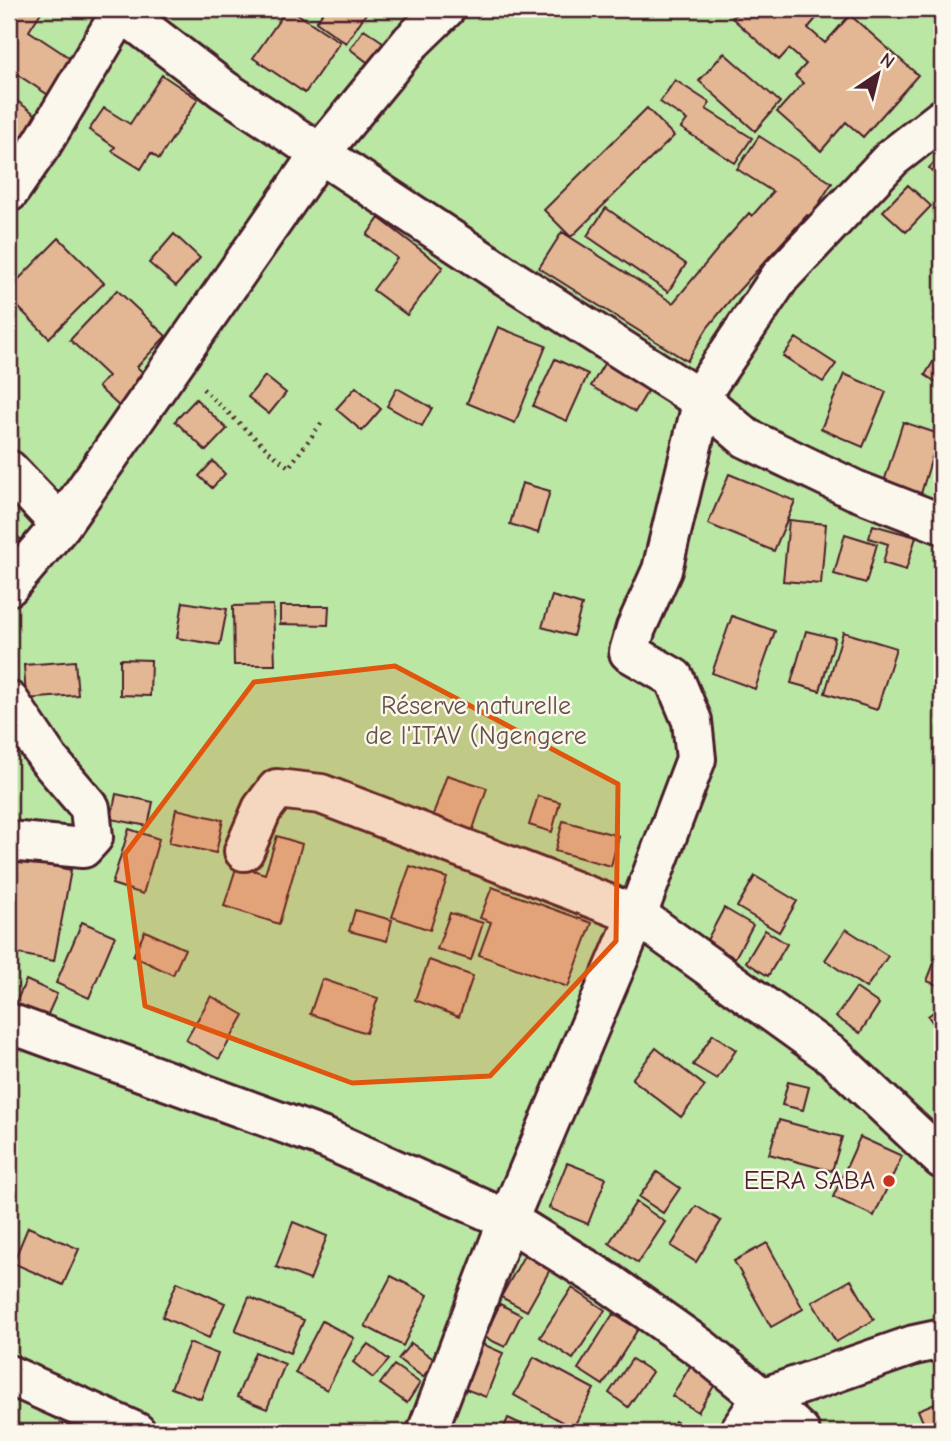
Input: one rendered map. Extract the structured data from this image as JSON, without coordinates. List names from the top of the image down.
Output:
{
  "parks": ["Réserve naturelle de l'ITAV (Ngengere"],
  "places": ["EERA SABA"],
  "north": "top right"
}
